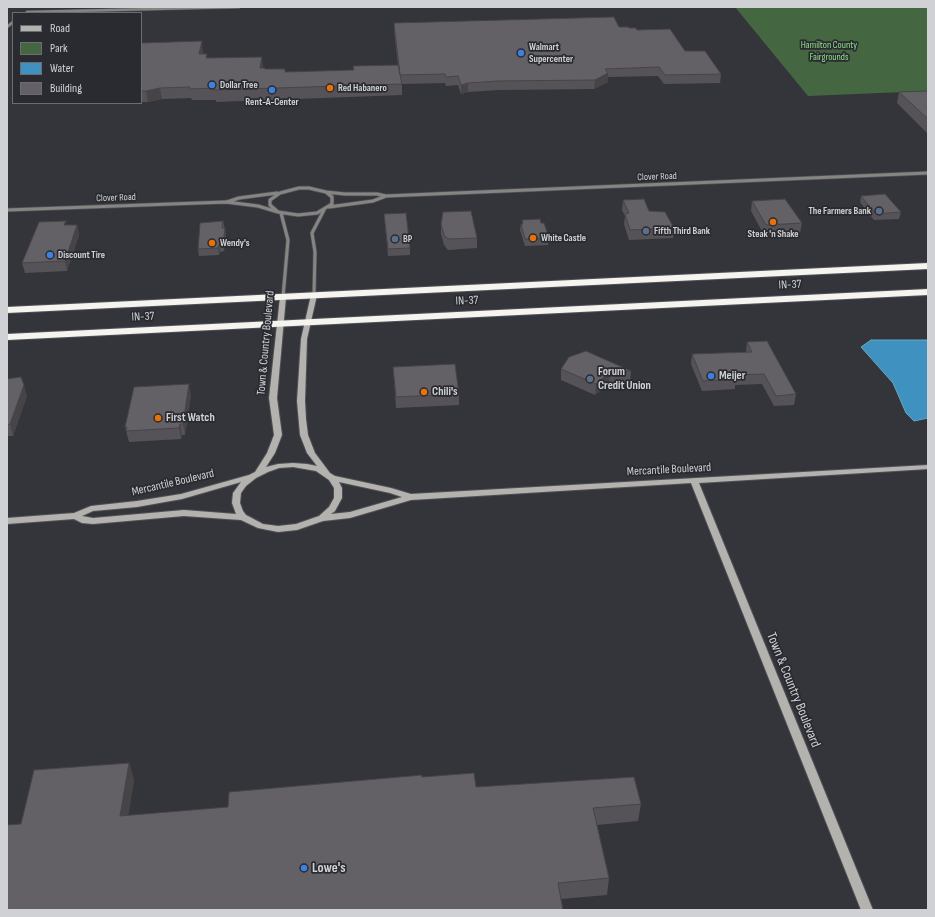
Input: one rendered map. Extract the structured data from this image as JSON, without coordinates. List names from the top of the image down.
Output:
{
  "streets": {
    "highway": ["IN-37"],
    "street": ["Clover Road", "Town & Country Boulevard", "Mercantile Boulevard"]
  },
  "crossings": [
    ["Clover Road", "Town & Country Boulevard"],
    ["IN-37", "Town & Country Boulevard"],
    ["Town & Country Boulevard", "Mercantile Boulevard"]
  ],
  "parks": ["Hamilton County Fairgrounds"],
  "places": [
    "Walmart Supercenter",
    "Dollar Tree",
    "Red Habanero",
    "Rent-A-Center",
    "The Farmers Bank",
    "Steak 'n Shake",
    "Fifth Third Bank",
    "White Castle",
    "BP",
    "Wendy's",
    "Discount Tire",
    "Meijer",
    "Forum Credit Union",
    "Chili's",
    "First Watch",
    "Lowe's"
  ],
  "legend": [
    "Road",
    "Park",
    "Water",
    "Building"
  ]
}
